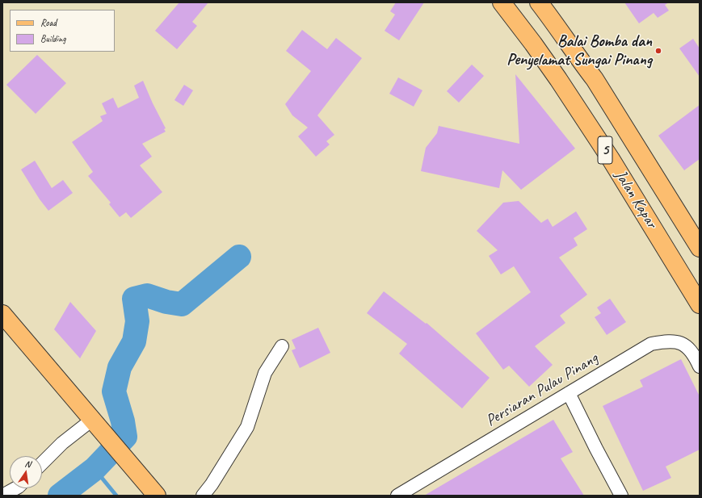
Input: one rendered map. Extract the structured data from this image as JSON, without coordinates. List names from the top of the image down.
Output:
{
  "streets": {
    "main road": ["5", "Jalan Kapar"],
    "street": ["Persiaran Pulau Pinang"]
  },
  "places": ["Balai Bomba dan Penyelamat Sungai Pinang"],
  "legend": ["Road", "Building"],
  "north": "top"
}
